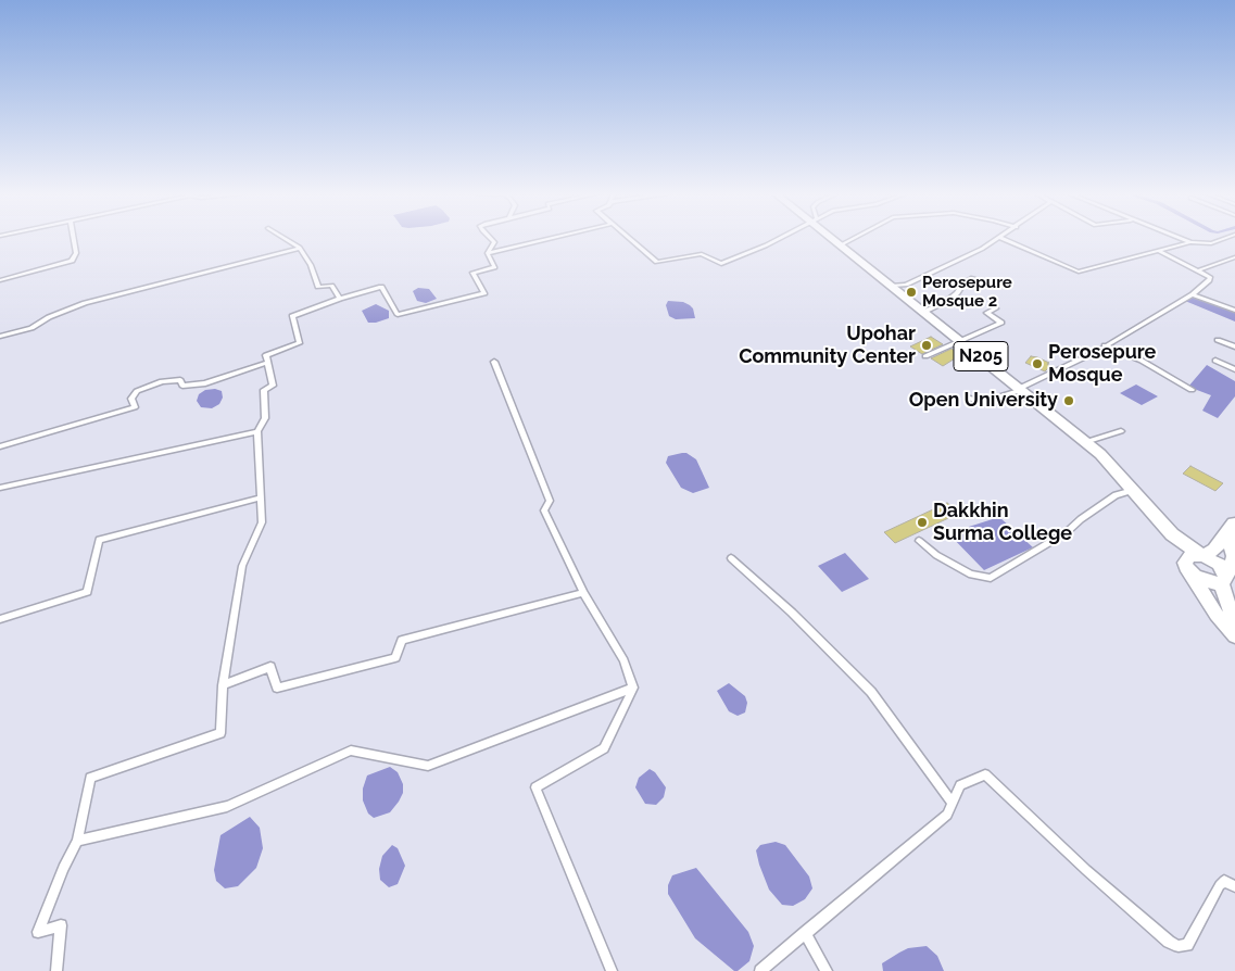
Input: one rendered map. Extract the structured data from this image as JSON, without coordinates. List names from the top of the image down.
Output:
{
  "streets": {
    "highway": ["N205"]
  },
  "places": [
    "Perosepure Mosque 2",
    "Upohar Community Center",
    "Perosepure Mosque",
    "Open University",
    "Dakkhin Surma College"
  ]
}
